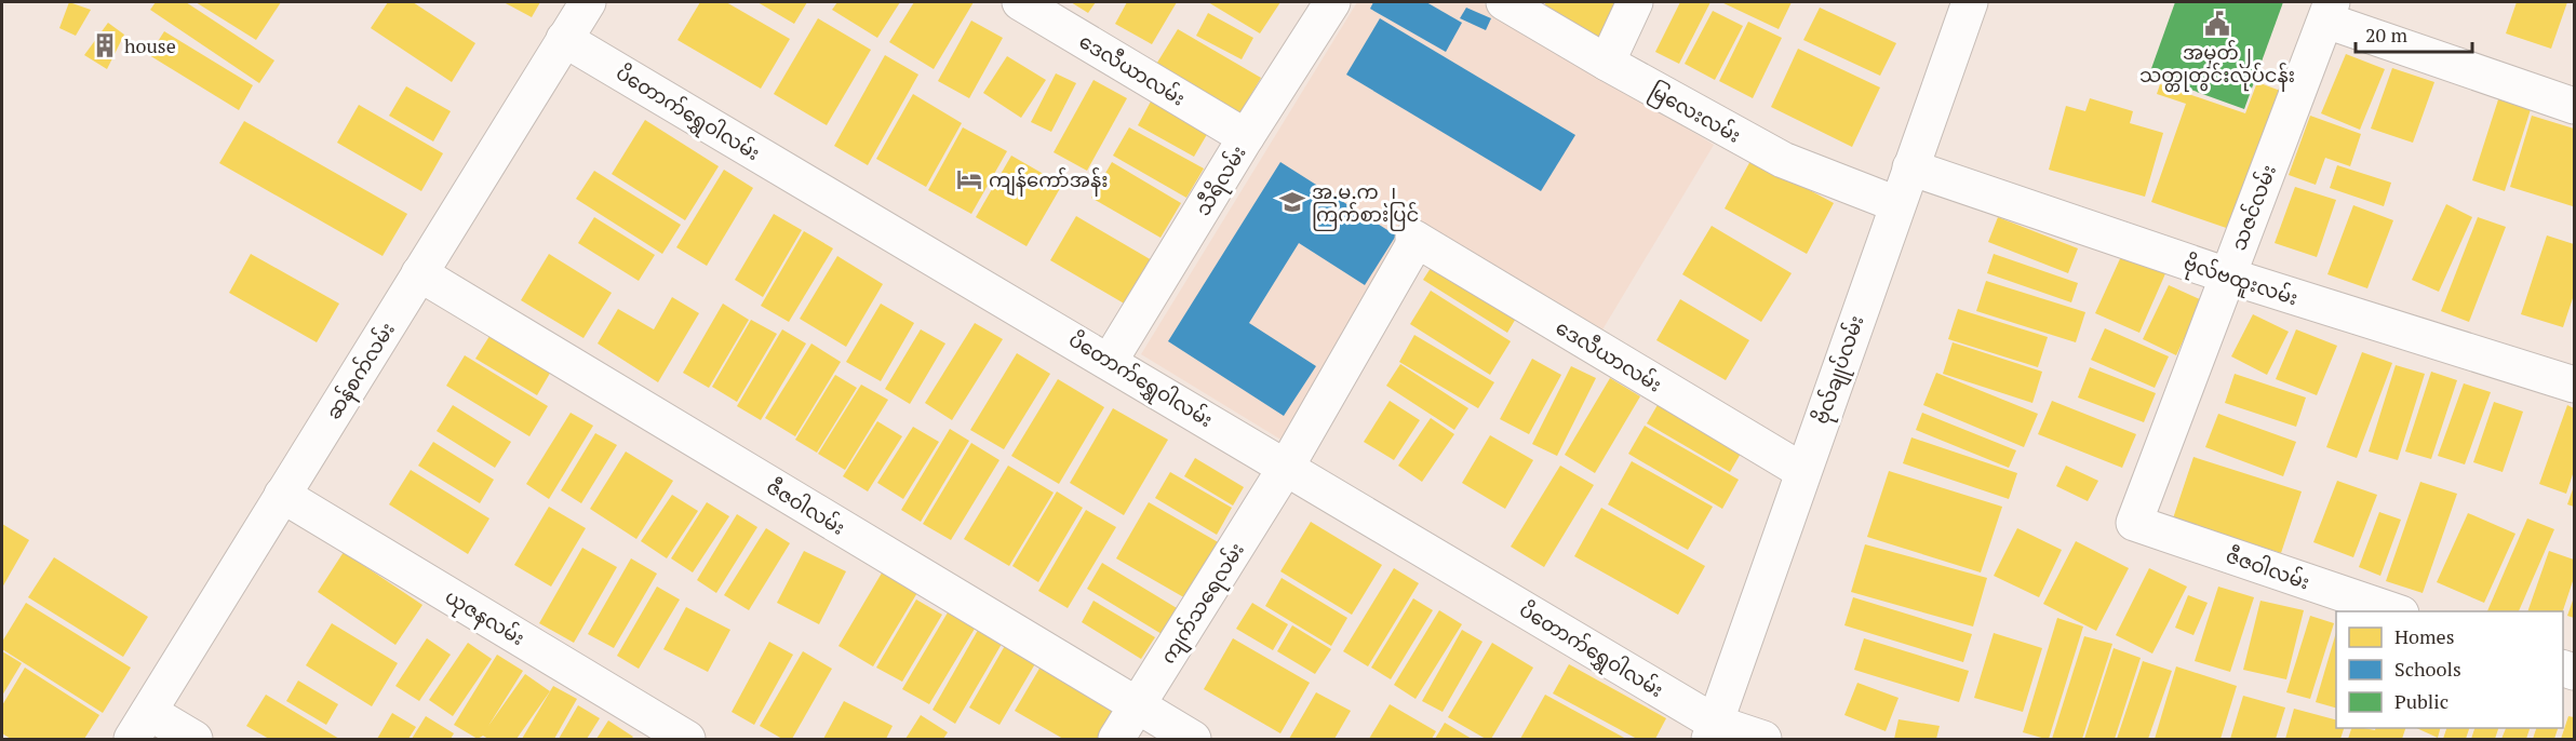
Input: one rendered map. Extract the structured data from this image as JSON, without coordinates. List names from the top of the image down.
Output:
{
  "streets": {
    "street": [
      "ဒေလီယာလမ်း",
      "ပိတောက်ရွှေဝါလမ်း",
      "မြလေးလမ်း",
      "သီရိလမ်း",
      "သဇင်လမ်း",
      "ဗိုလ်ဗထူးလမ်း",
      "ဗိုလ်ချုပ်လမ်း",
      "ဆန်စက်လမ်း",
      "ဇီဇဝါလမ်း",
      "ကျက်သရေလမ်း",
      "ယုဇနလမ်း"
    ]
  },
  "crossings": [
    ["ဒေလီယာလမ်း", "ပိတောက်ရွှေဝါလမ်း"],
    ["ဒေလီယာလမ်း", "သီရိလမ်း"],
    ["ဒေလီယာလမ်း", "ဗိုလ်ချုပ်လမ်း"],
    ["ဒေလီယာလမ်း", "ကျက်သရေလမ်း"],
    ["ပိတောက်ရွှေဝါလမ်း", "သီရိလမ်း"],
    ["ပိတောက်ရွှေဝါလမ်း", "ဗိုလ်ချုပ်လမ်း"],
    ["ပိတောက်ရွှေဝါလမ်း", "ဆန်စက်လမ်း"],
    ["ပိတောက်ရွှေဝါလမ်း", "ကျက်သရေလမ်း"],
    ["မြလေးလမ်း", "ဗိုလ်ချုပ်လမ်း"],
    ["သဇင်လမ်း", "ဗိုလ်ဗထူးလမ်း"],
    ["သဇင်လမ်း", "ဇီဇဝါလမ်း"],
    ["ဗိုလ်ဗထူးလမ်း", "ဗိုလ်ချုပ်လမ်း"],
    ["ဆန်စက်လမ်း", "ဇီဇဝါလမ်း"],
    ["ဆန်စက်လမ်း", "ယုဇနလမ်း"],
    ["ဇီဇဝါလမ်း", "ကျက်သရေလမ်း"]
  ],
  "places": {
    "public building": ["အမှတ်၂ သတ္တုတွင်းလုပ်ငန်း"],
    "building": ["house"],
    "hotel": ["ကျန်ကော်အန်း"],
    "school or university": ["အ.မ.က ၂ ကြက်စားပြင်"]
  },
  "legend": ["Homes", "Schools", "Public"],
  "scale_bar": "20 m"
}
